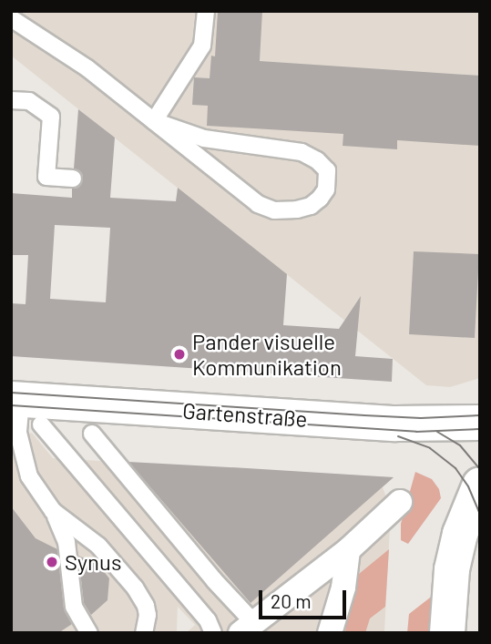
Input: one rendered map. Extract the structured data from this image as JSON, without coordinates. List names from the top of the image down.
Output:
{
  "streets": {
    "street": ["Gartenstraße"]
  },
  "places": ["Pander visuelle Kommunikation", "Synus"],
  "scale_bar": "20 m"
}
